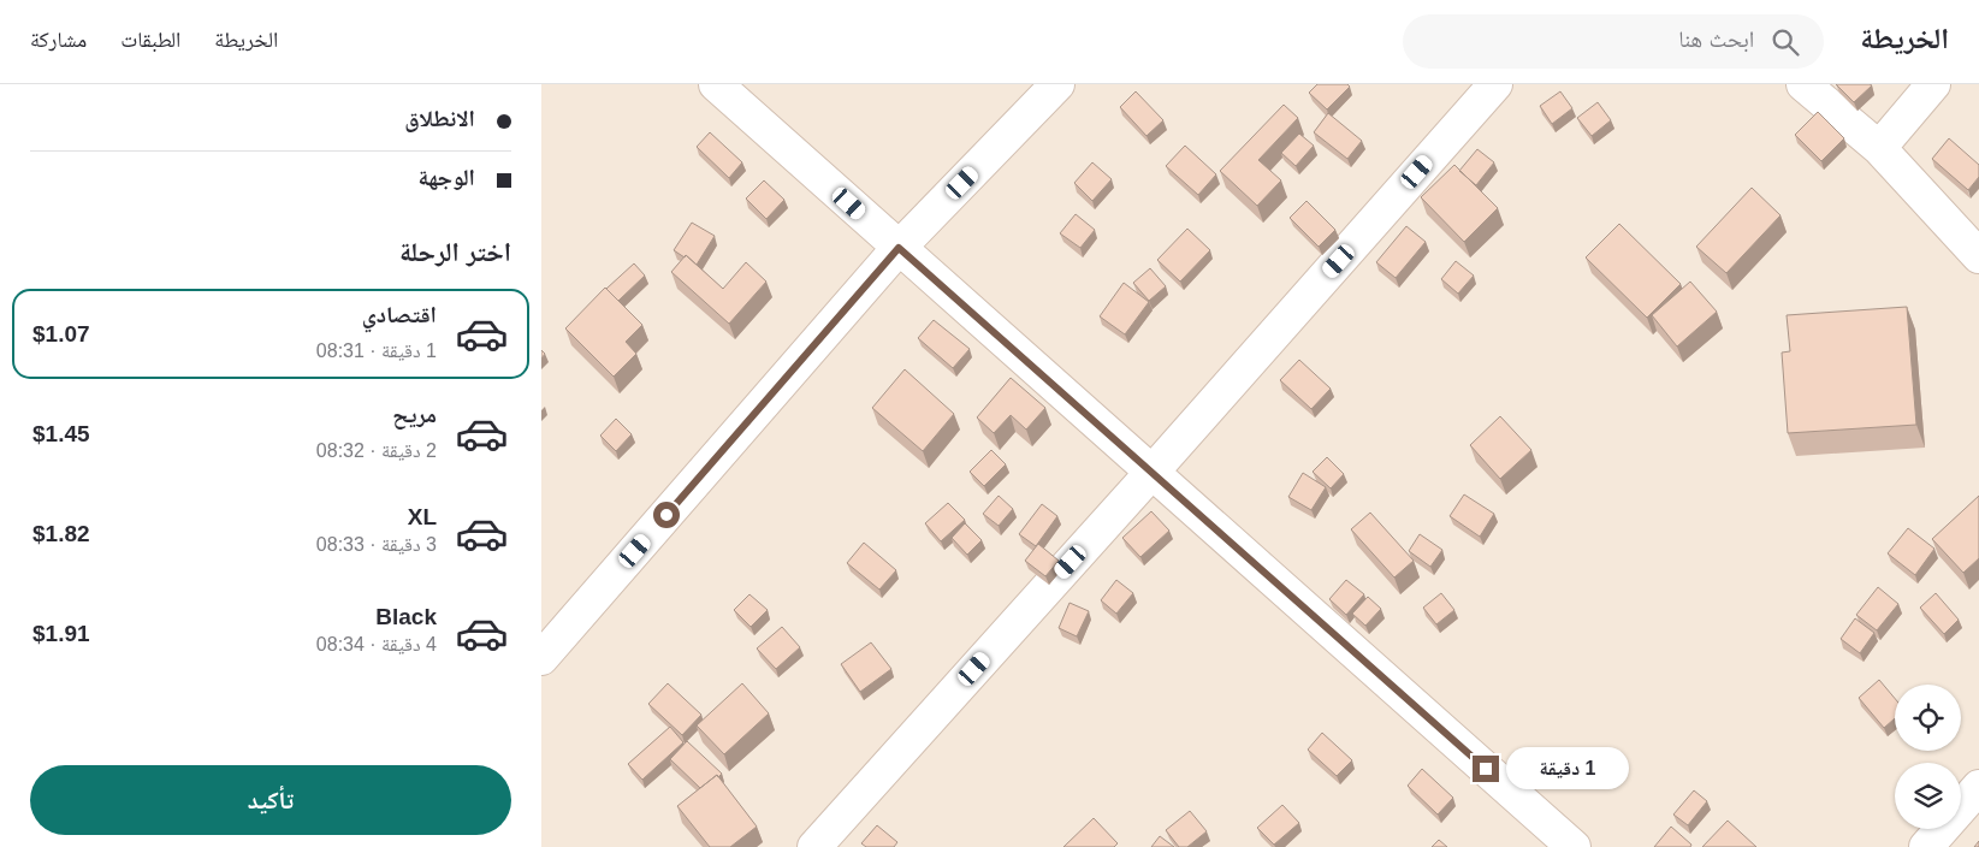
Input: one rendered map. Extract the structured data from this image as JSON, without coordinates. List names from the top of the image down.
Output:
{
  "page": {
    "header": "الخريطة",
    "search": "ابحث هنا",
    "nav": ["الخريطة", "الطبقات", "مشاركة"],
    "banner": ["الانطلاق", "الوجهة"],
    "heading": "اختر الرحلة",
    "list": [
      {
        "name": "اقتصادي",
        "note": "1 دقيقة · 08:31",
        "value": "$1.07"
      },
      {
        "name": "مريح",
        "note": "2 دقيقة · 08:32",
        "value": "$1.45"
      },
      {
        "name": "XL",
        "note": "3 دقيقة · 08:33",
        "value": "$1.82"
      },
      {
        "name": "Black",
        "note": "4 دقيقة · 08:34",
        "value": "$1.91"
      }
    ],
    "bubble": "1 دقيقة",
    "buttons": "تأكيد"
  }
}
